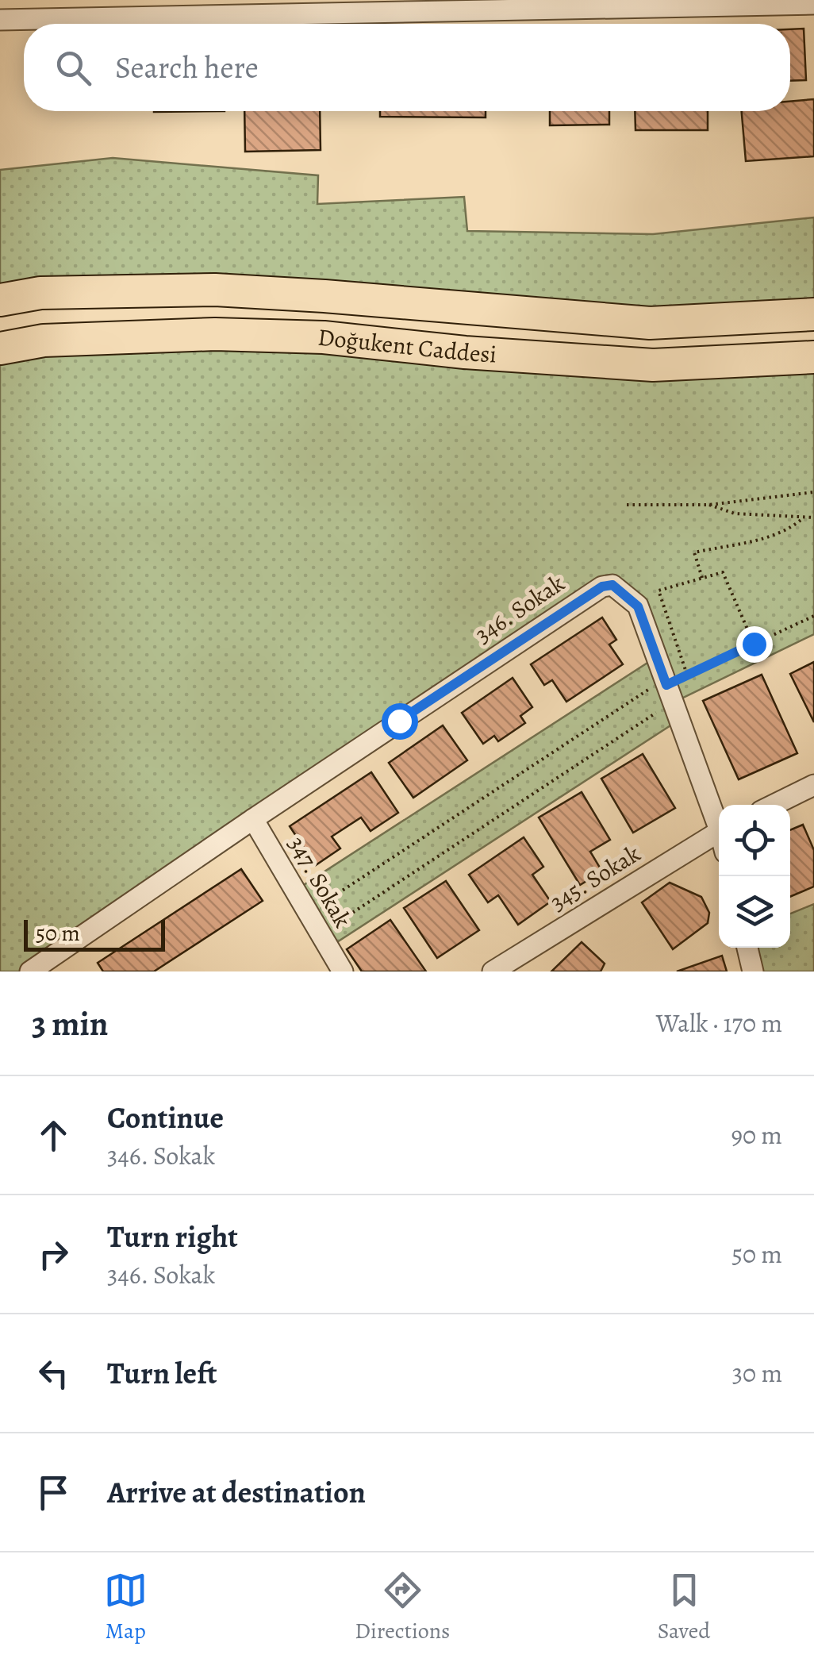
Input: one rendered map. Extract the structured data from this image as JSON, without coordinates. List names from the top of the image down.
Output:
{
  "streets": {
    "main road": ["Doğukent Caddesi"],
    "street": ["346. Sokak", "345. Sokak", "347. Sokak"]
  },
  "crossings": [
    ["346. Sokak", "347. Sokak"]
  ],
  "scale_bar": "50 m",
  "page": {
    "search": "Search here",
    "scale": "50 m",
    "heading": ["3 min", "Walk · 170 m"],
    "list": [
      ["Continue", "346. Sokak", "90 m"],
      ["Turn right", "346. Sokak", "50 m"],
      ["Turn left", "30 m"],
      "Arrive at destination"
    ],
    "nav": ["Map", "Directions", "Saved"]
  }
}
